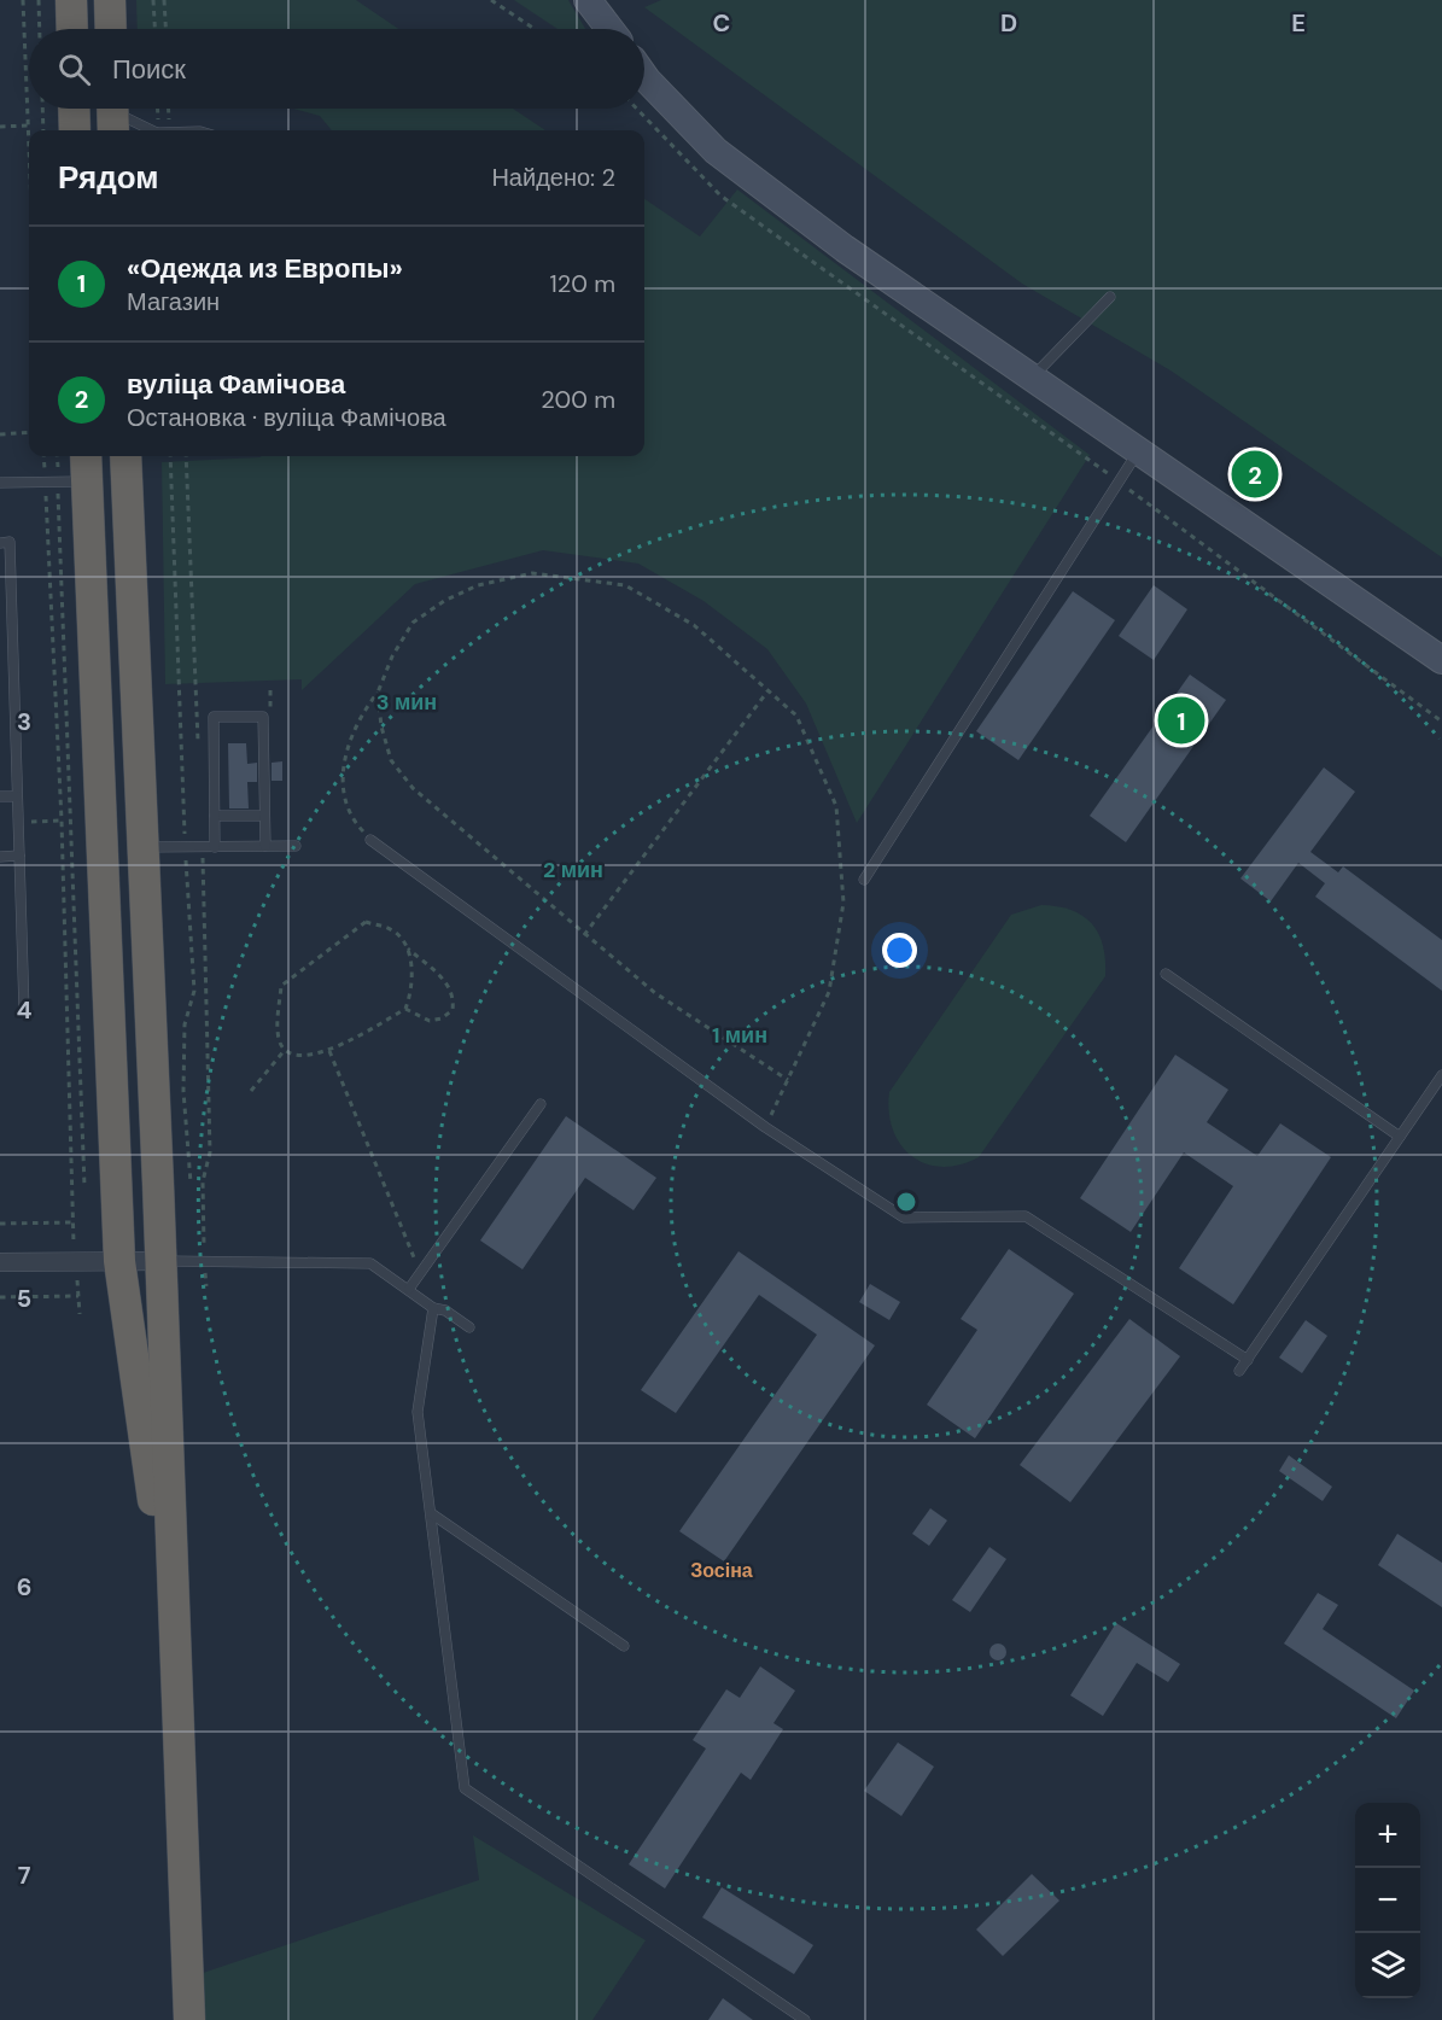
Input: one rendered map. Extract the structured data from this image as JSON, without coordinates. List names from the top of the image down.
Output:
{
  "districts": ["Зосіна"],
  "page": {
    "search": "Поиск",
    "heading": ["Рядом", "Найдено: 2"],
    "list": [
      {
        "mark": "1",
        "name": "«Одежда из Европы»",
        "note": "Магазин",
        "value": "120 m"
      },
      {
        "mark": "2",
        "name": "вуліца Фамічова",
        "note": "Остановка · вуліца Фамічова",
        "value": "200 m"
      }
    ],
    "pins": ["2", "1"],
    "map_buttons": ["+", "−"]
  },
  "grid": {
    "columns": ["C", "D", "E"],
    "rows": [
      "3",
      "4",
      "5",
      "6",
      "7"
    ]
  },
  "rings": ["3 мин", "2 мин", "1 мин"]
}
